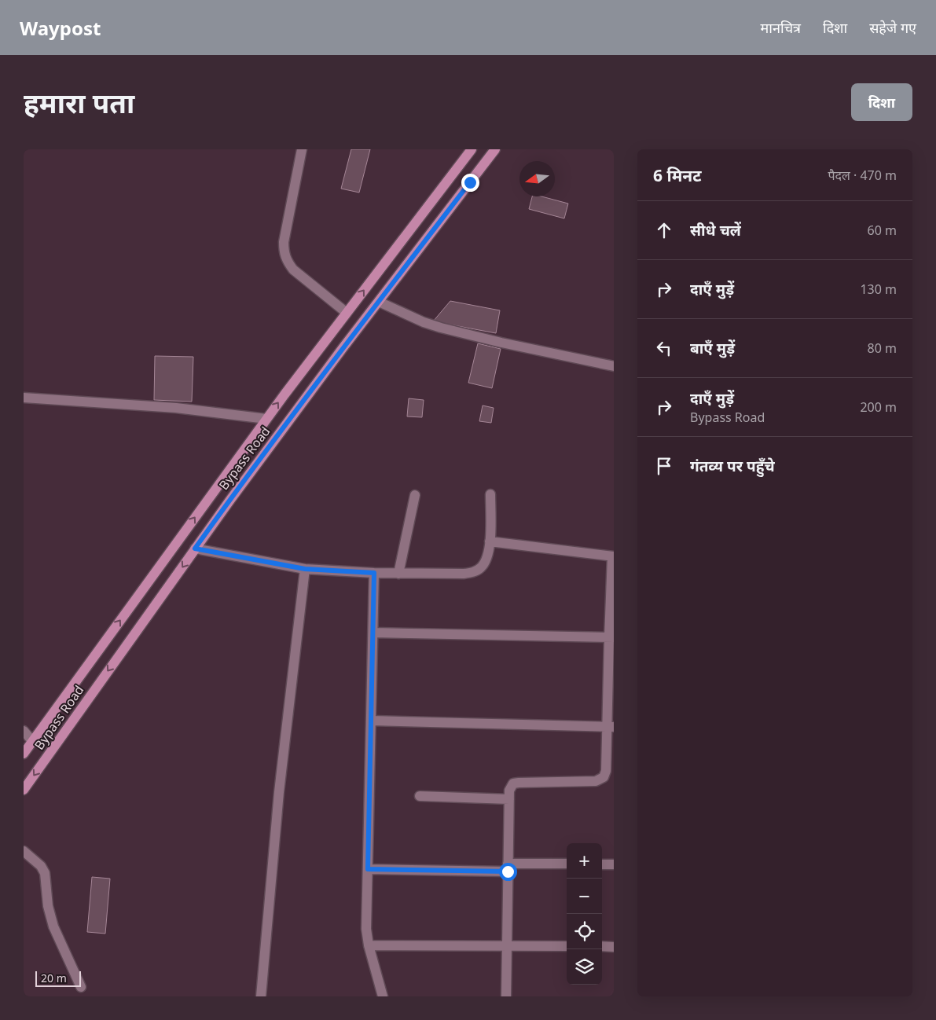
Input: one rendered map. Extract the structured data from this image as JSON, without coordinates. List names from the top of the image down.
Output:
{
  "streets": {
    "main road": ["Bypass Road"]
  },
  "scale_bar": "20 m",
  "north": "left",
  "page": {
    "header": "Waypost",
    "nav": ["मानचित्र", "दिशा", "सहेजे गए"],
    "buttons": "दिशा",
    "title": "हमारा पता",
    "heading": ["6 मिनट", "पैदल · 470 m"],
    "list": [
      ["सीधे चलें", "60 m"],
      ["दाएँ मुड़ें", "130 m"],
      ["बाएँ मुड़ें", "80 m"],
      ["दाएँ मुड़ें", "Bypass Road", "200 m"],
      "गंतव्य पर पहुँचे"
    ],
    "map_buttons": ["+", "−"],
    "scale": "20 m"
  }
}
